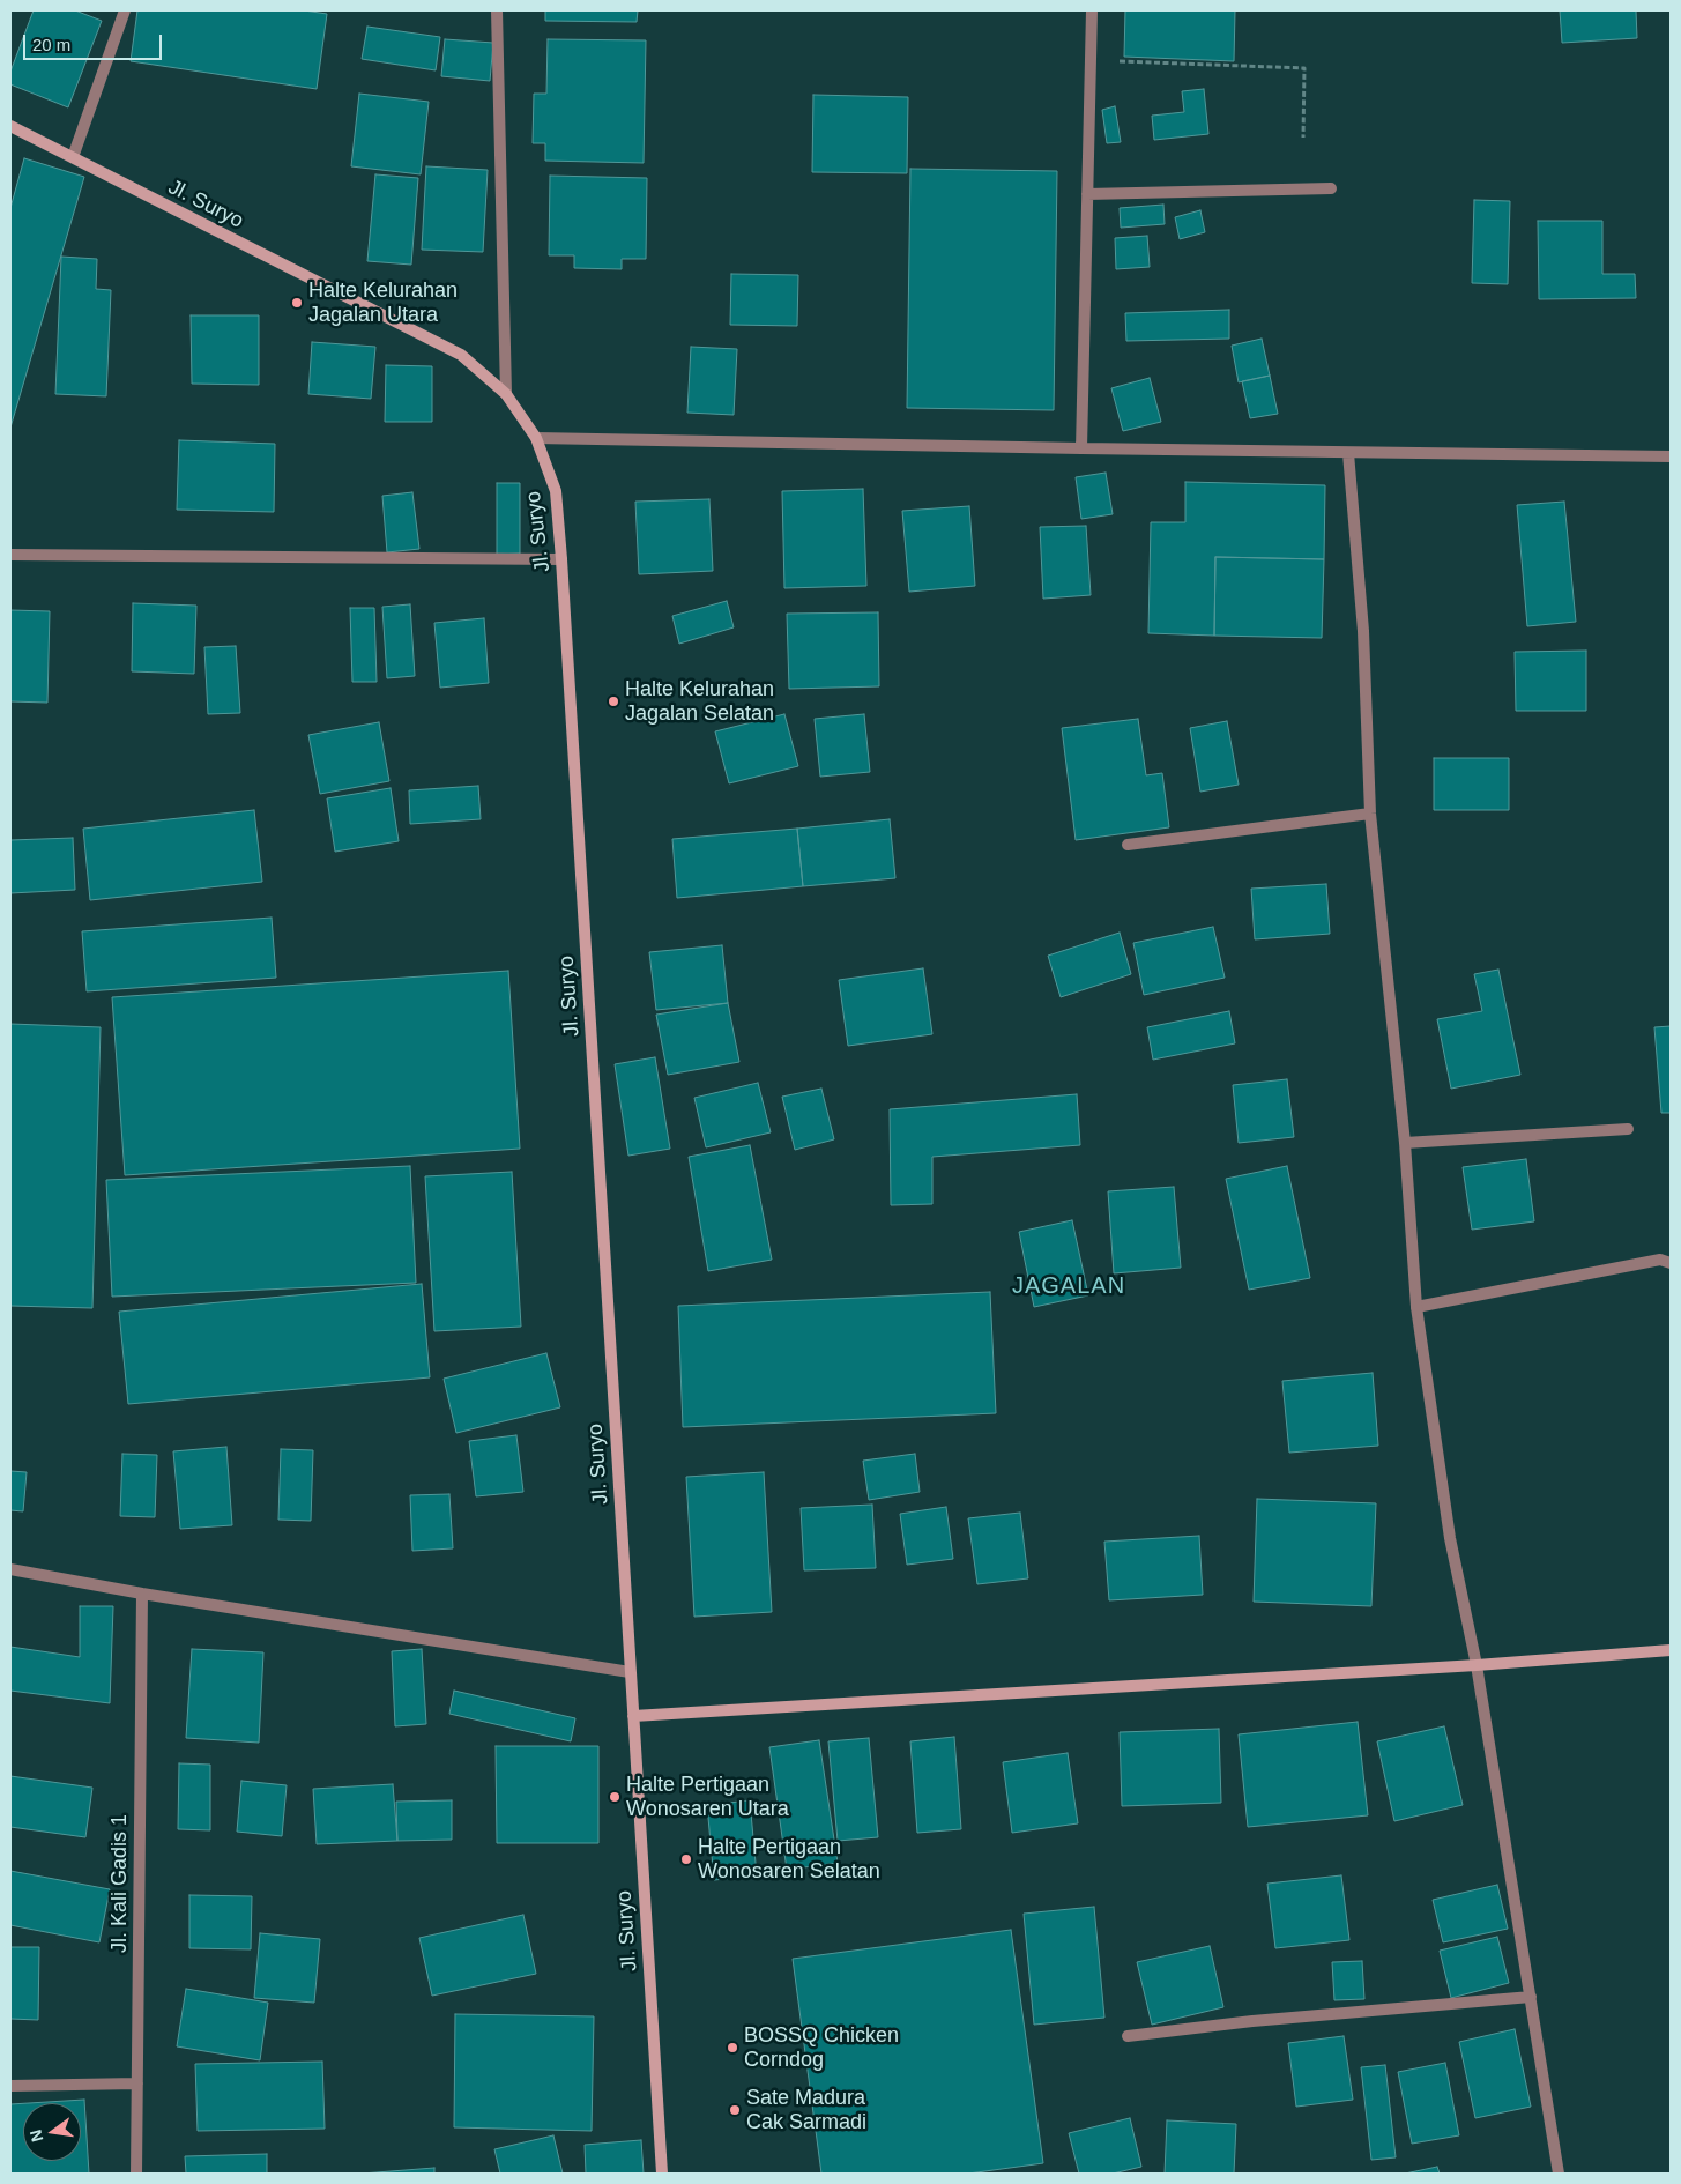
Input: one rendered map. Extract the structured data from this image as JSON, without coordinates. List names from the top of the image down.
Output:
{
  "streets": {
    "main road": ["Jl. Suryo"],
    "street": ["Jl. Kali Gadis 1"]
  },
  "districts": ["JAGALAN"],
  "places": [
    "Halte Kelurahan Jagalan Utara",
    "Halte Kelurahan Jagalan Selatan",
    "Halte Pertigaan Wonosaren Utara",
    "Halte Pertigaan Wonosaren Selatan",
    "BOSSQ Chicken Corndog",
    "Sate Madura Cak Sarmadi"
  ],
  "scale_bar": "20 m",
  "north": "left"
}
